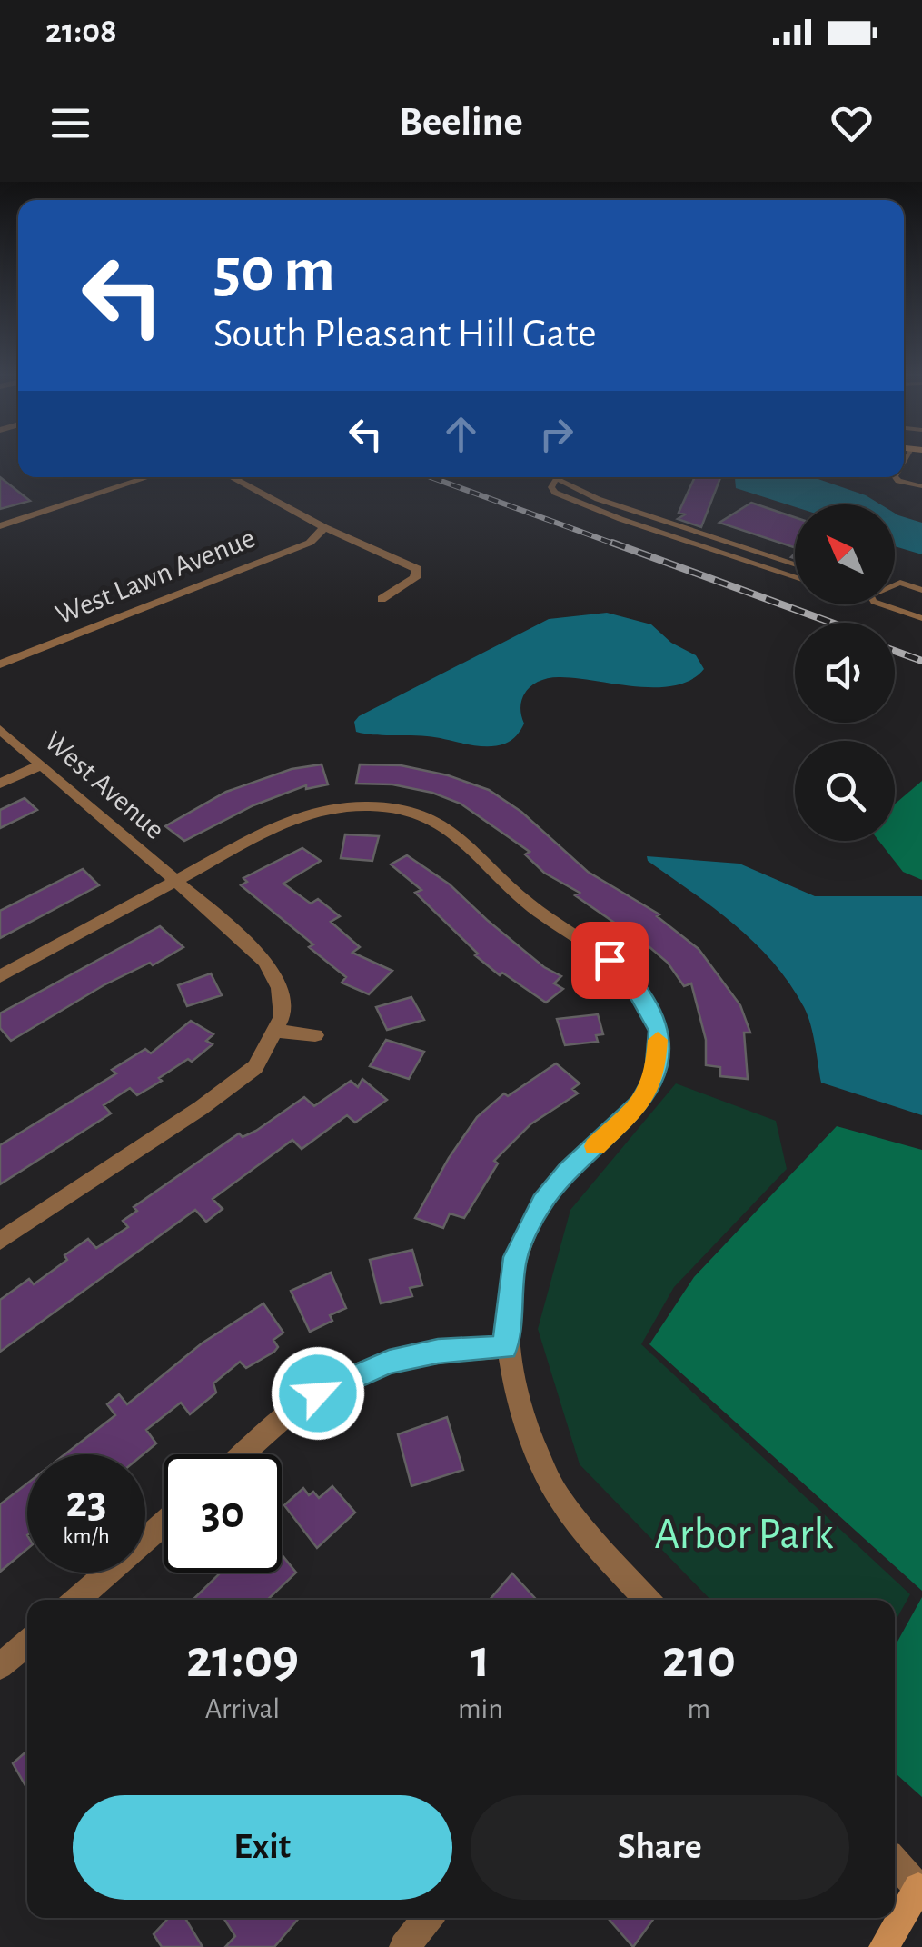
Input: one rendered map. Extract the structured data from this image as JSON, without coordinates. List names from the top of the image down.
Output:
{
  "streets": {
    "street": ["West Lawn Avenue", "West Avenue"]
  },
  "parks": ["Arbor Park"],
  "north": "top left",
  "page": {
    "status": "21:08",
    "header": "Beeline",
    "turn": ["50 m", "South Pleasant Hill Gate"],
    "speed": "23 km/h",
    "limit": "30",
    "eta": [
      "21:09",
      "Arrival",
      "1",
      "min",
      "210",
      "m"
    ],
    "buttons": ["Exit", "Share"]
  }
}
